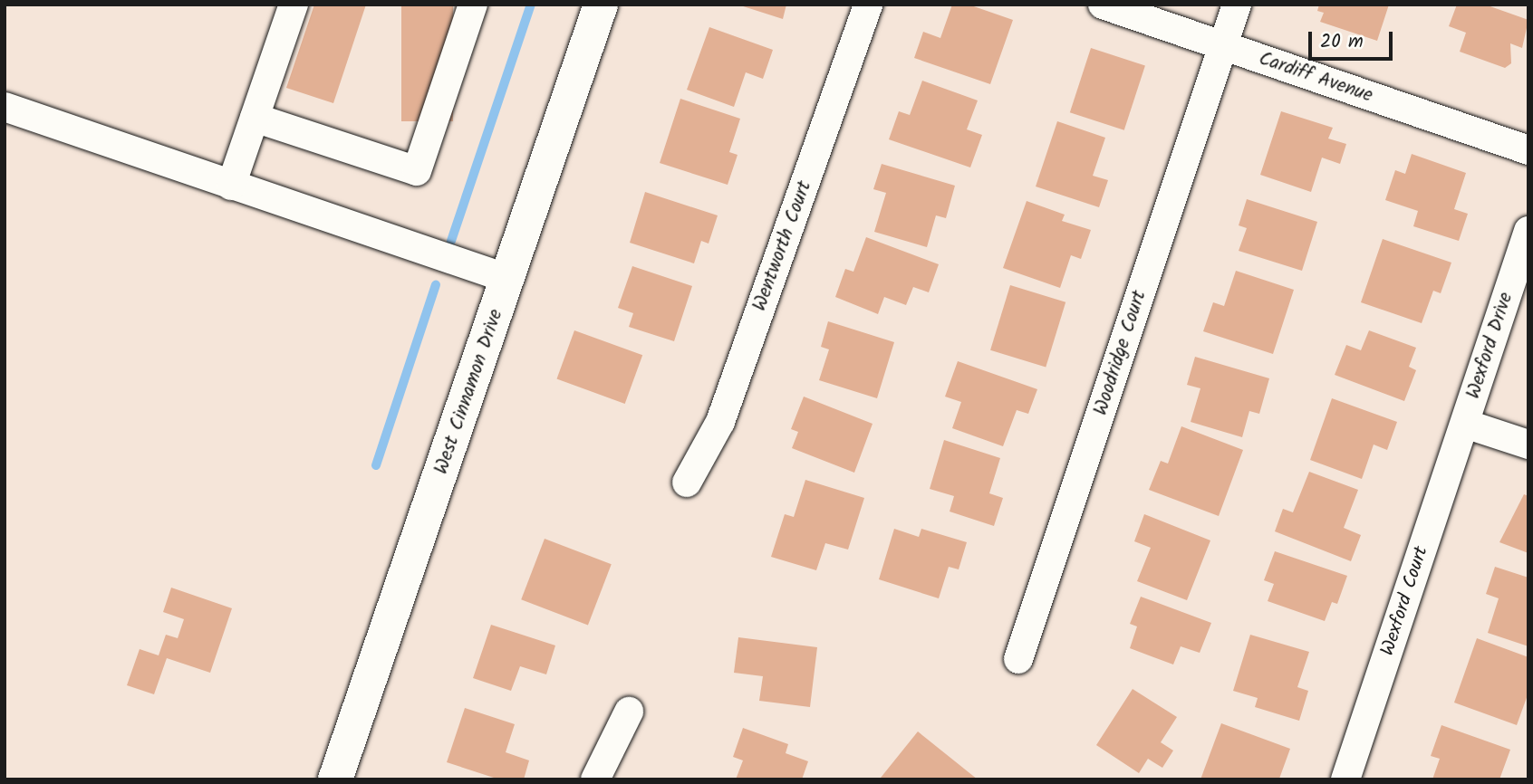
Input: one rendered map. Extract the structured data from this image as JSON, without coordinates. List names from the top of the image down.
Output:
{
  "streets": {
    "main road": ["West Cinnamon Drive"],
    "street": [
      "Cardiff Avenue",
      "Wentworth Court",
      "Wexford Drive",
      "Woodridge Court",
      "Wexford Court"
    ]
  },
  "crossings": [
    ["Cardiff Avenue", "Woodridge Court"],
    ["Wexford Drive", "Wexford Court"]
  ],
  "scale_bar": "20 m"
}
